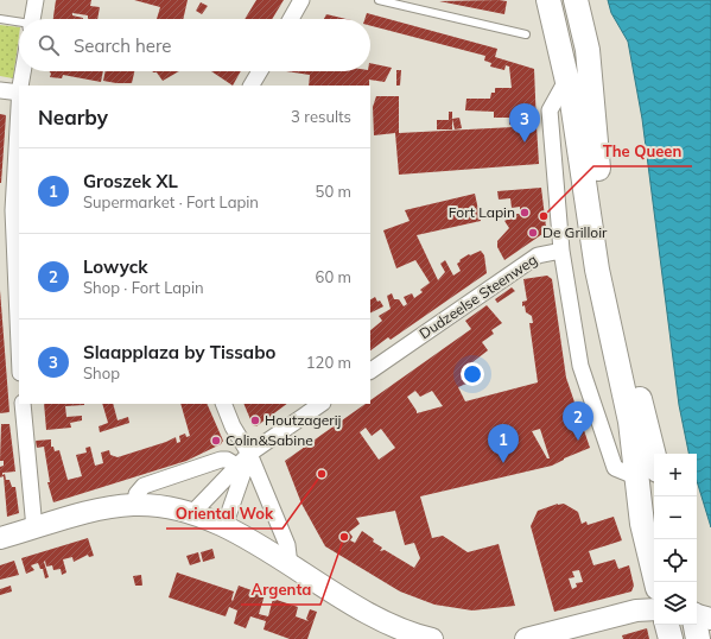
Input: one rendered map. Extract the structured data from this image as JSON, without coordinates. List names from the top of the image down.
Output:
{
  "streets": {
    "street": ["Dudzeelse Steenweg"]
  },
  "places": [
    "Fort Lapin",
    "The Queen",
    "De Grilloir",
    "Houtzagerij",
    "Colin&Sabine",
    "Oriental Wok",
    "Argenta"
  ],
  "page": {
    "search": "Search here",
    "heading": ["Nearby", "3 results"],
    "pins": ["3", "2", "1"],
    "list": [
      {
        "mark": "1",
        "name": "Groszek XL",
        "note": "Supermarket · Fort Lapin",
        "value": "50 m"
      },
      {
        "mark": "2",
        "name": "Lowyck",
        "note": "Shop · Fort Lapin",
        "value": "60 m"
      },
      {
        "mark": "3",
        "name": "Slaapplaza by Tissabo",
        "note": "Shop",
        "value": "120 m"
      }
    ],
    "map_buttons": ["+", "−"]
  }
}
